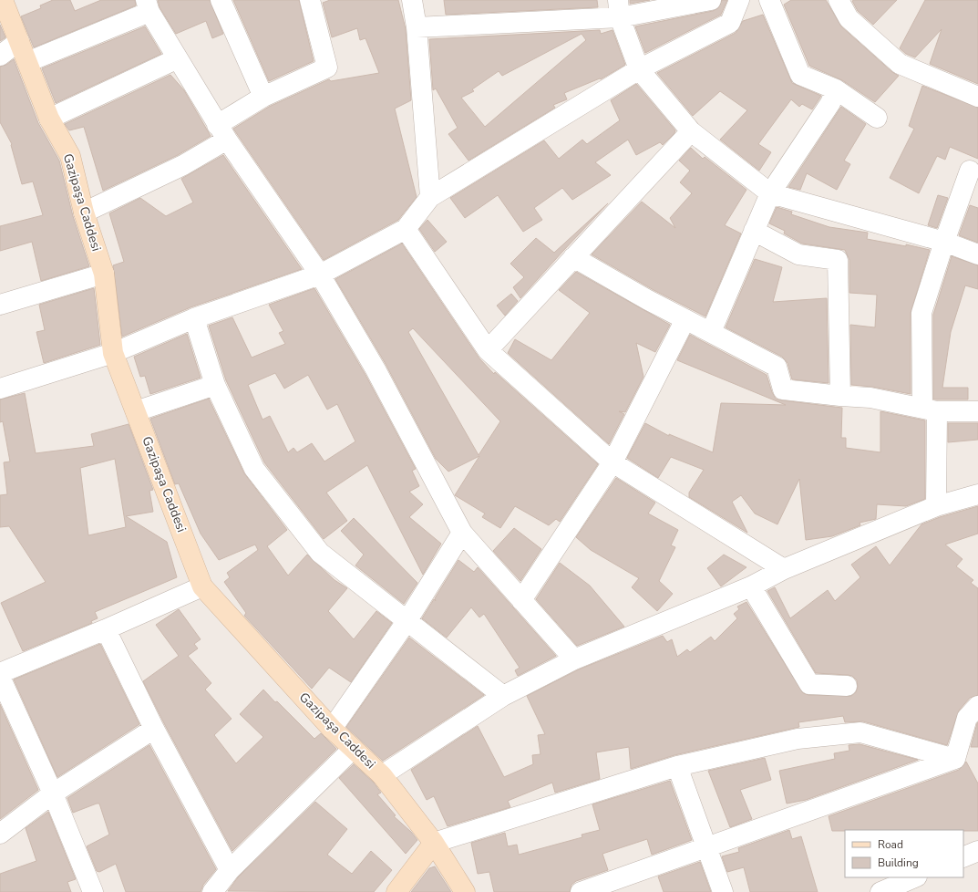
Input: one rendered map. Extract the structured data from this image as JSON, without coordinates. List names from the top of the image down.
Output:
{
  "streets": {
    "street": ["Gazipaşa Caddesi"]
  },
  "legend": ["Road", "Building"]
}
